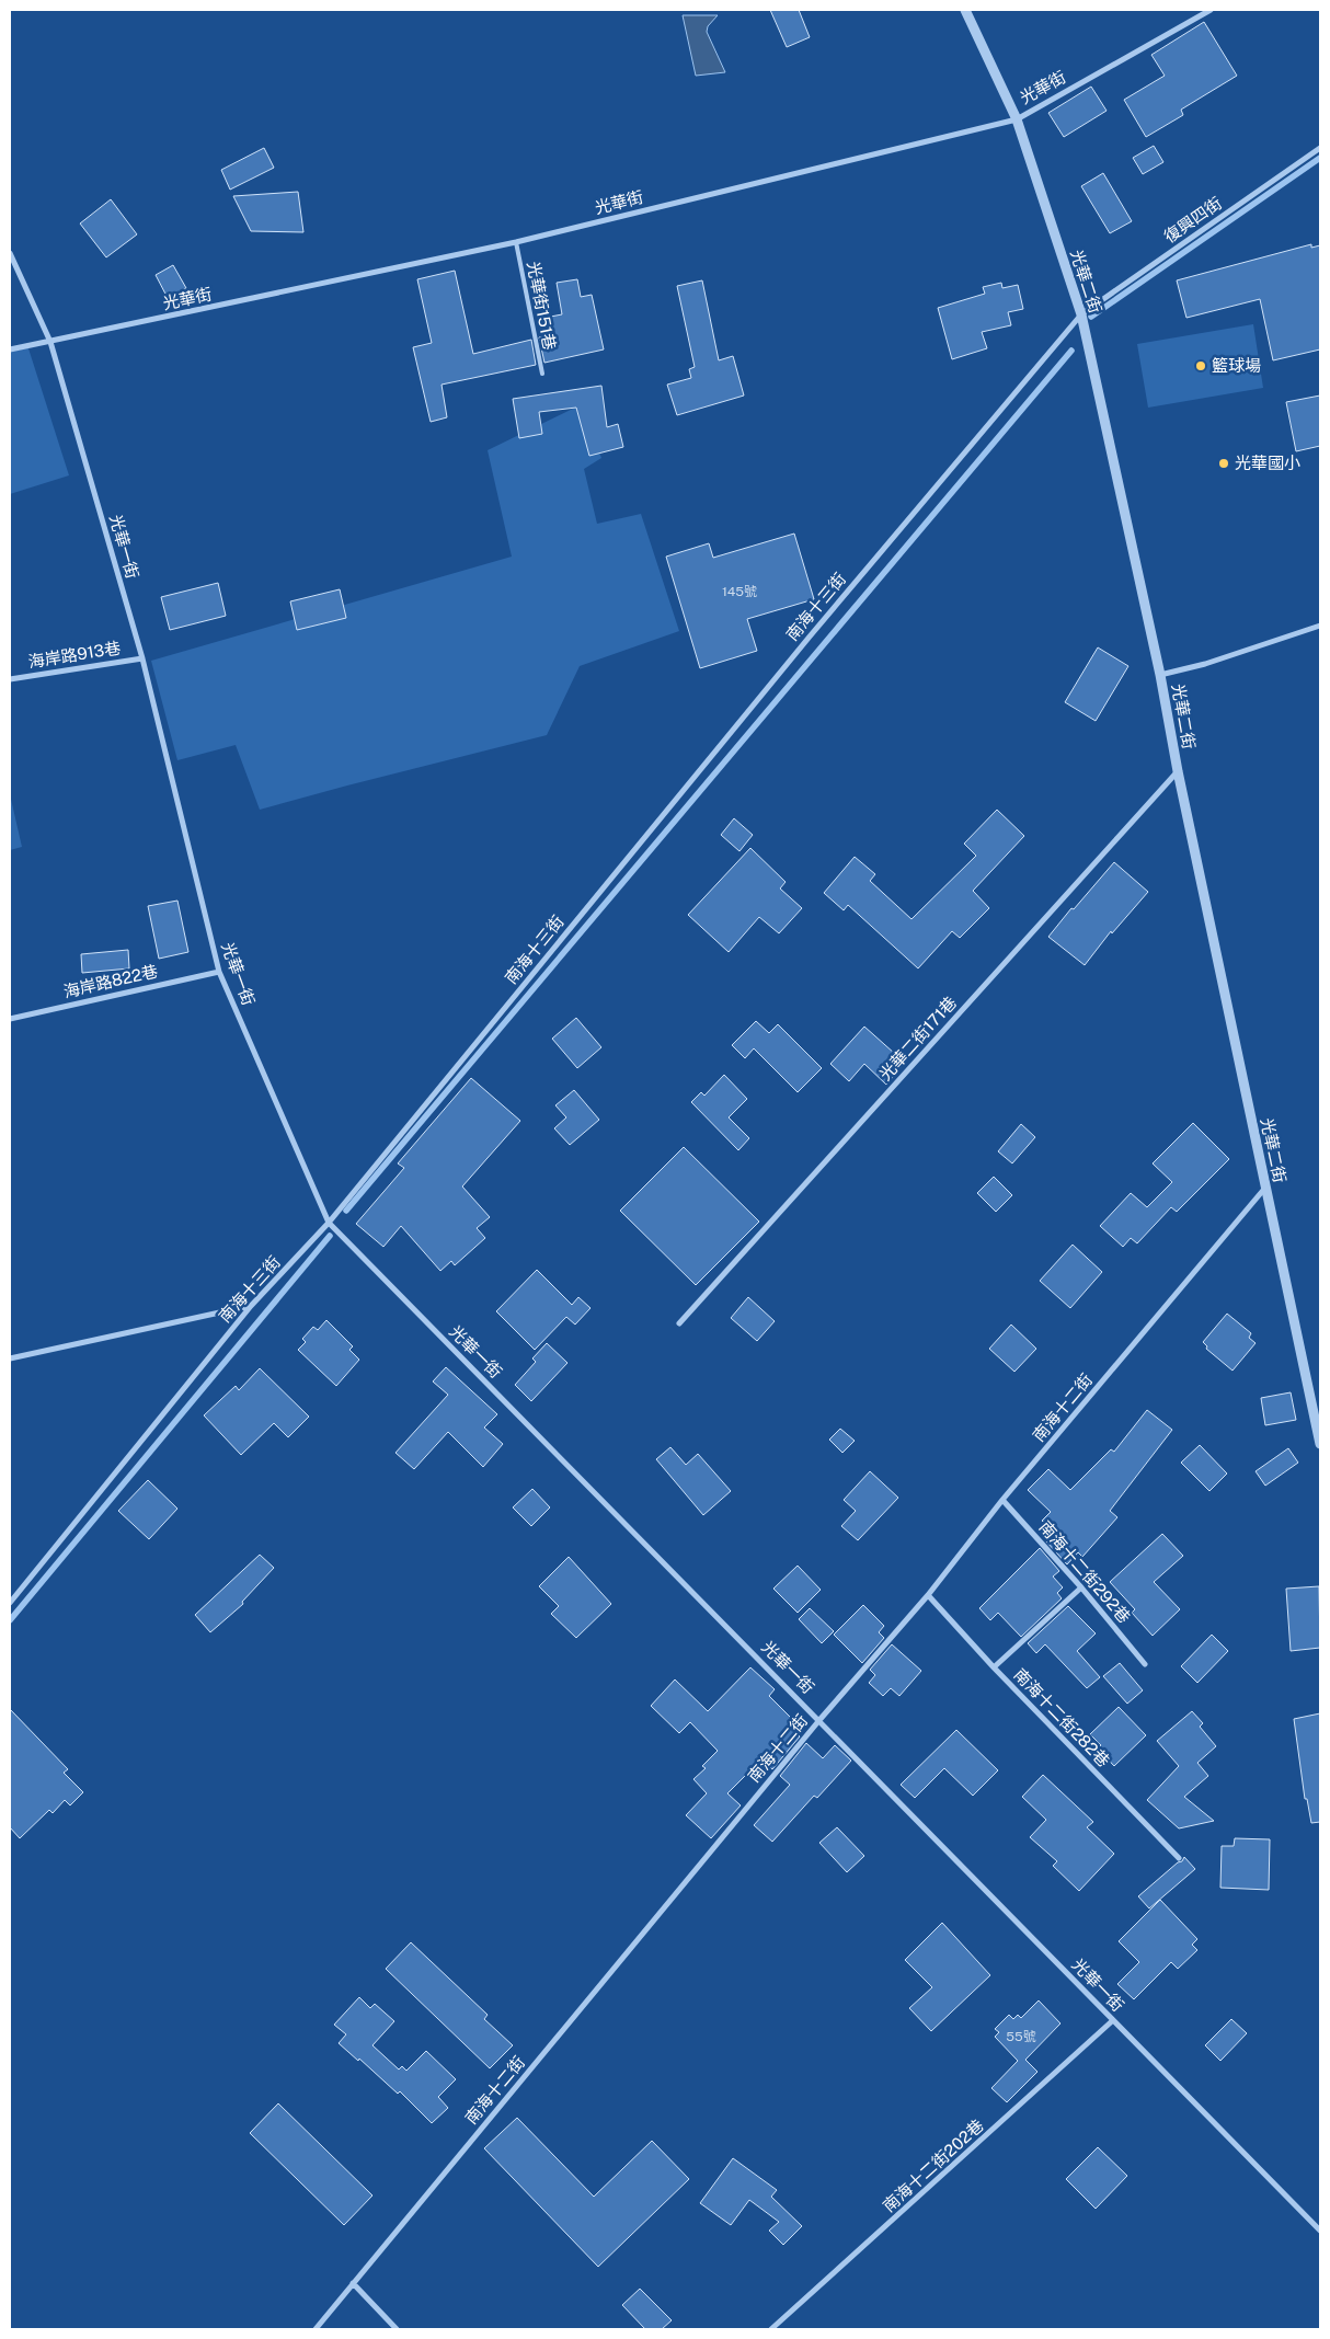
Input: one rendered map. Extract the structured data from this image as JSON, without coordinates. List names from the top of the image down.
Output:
{
  "streets": {
    "street": [
      "光華街",
      "復興四街",
      "光華二街",
      "光華一街",
      "南海十三街",
      "海岸路913巷",
      "海岸路822巷",
      "光華二街171巷",
      "南海十二街",
      "南海十二街292巷",
      "南海十二街282巷",
      "南海十二街202巷"
    ],
    "lane": ["光華街151巷"]
  },
  "crossings": [
    ["光華街", "光華二街"],
    ["光華街", "光華街151巷"],
    ["光華街", "光華一街"],
    ["復興四街", "光華二街"],
    ["復興四街", "南海十三街"],
    ["光華二街", "南海十三街"],
    ["光華二街", "光華二街171巷"],
    ["光華二街", "南海十二街"],
    ["光華一街", "南海十三街"],
    ["光華一街", "海岸路913巷"],
    ["光華一街", "海岸路822巷"],
    ["光華一街", "南海十二街"],
    ["光華一街", "南海十二街202巷"],
    ["南海十二街", "南海十二街292巷"],
    ["南海十二街", "南海十二街282巷"]
  ],
  "places": ["籃球場", "光華國小"],
  "house_numbers": ["145號", "55號"]
}
